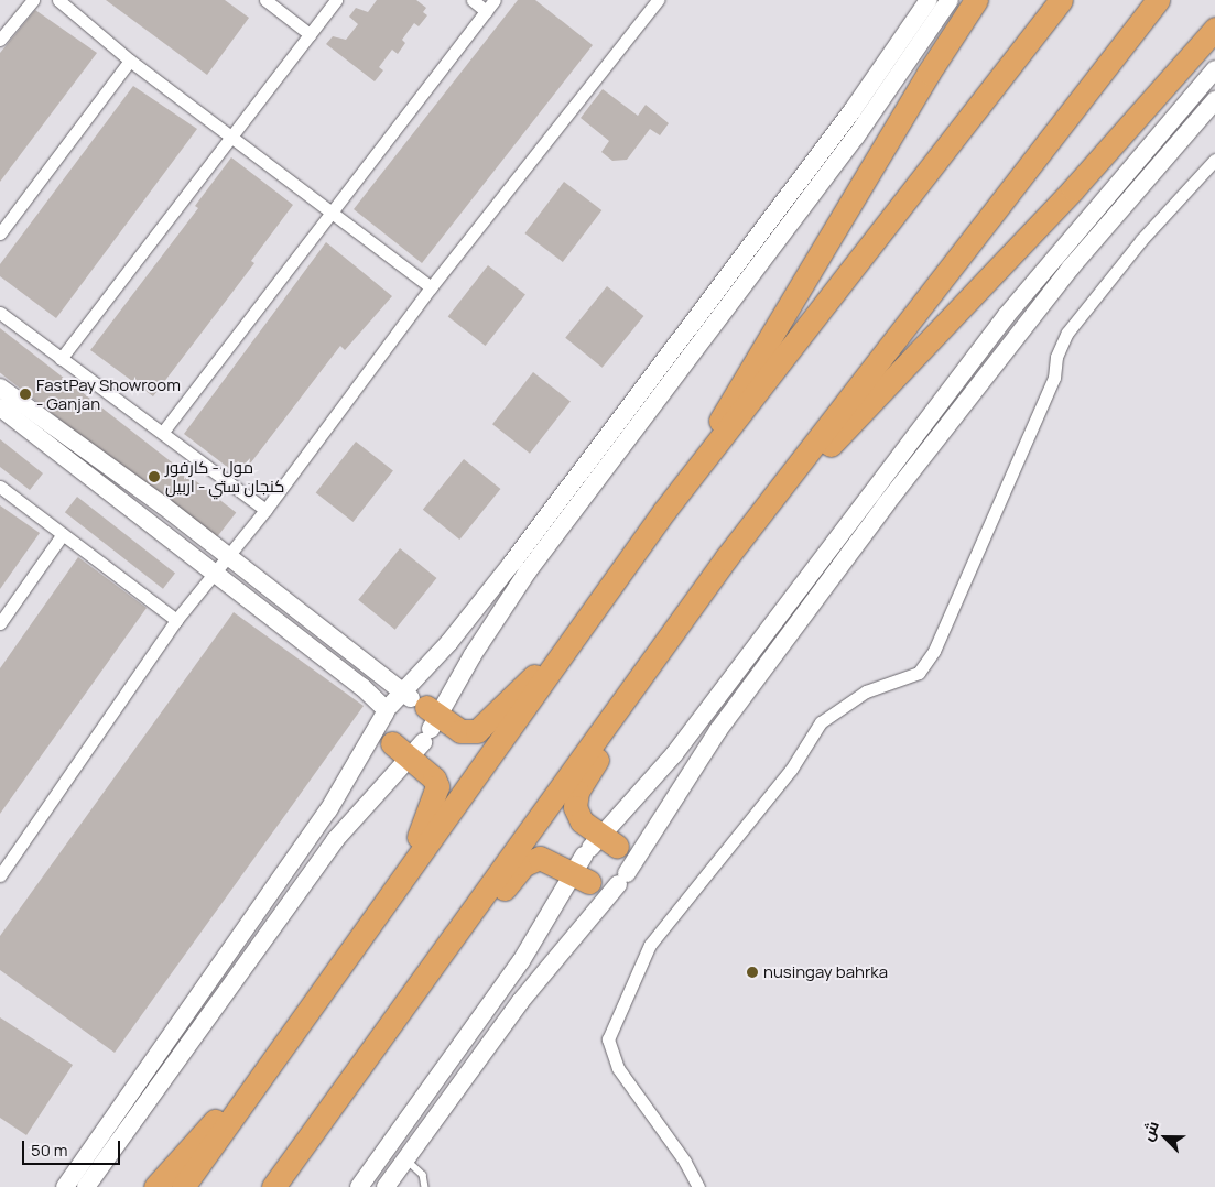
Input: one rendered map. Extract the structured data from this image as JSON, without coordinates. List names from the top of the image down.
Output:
{
  "places": ["FastPay Showroom - Ganjan", "مول - كارفور كنجان ستي - اربيل", "nusingay bahrka"],
  "scale_bar": "50 m",
  "north": "top left"
}
